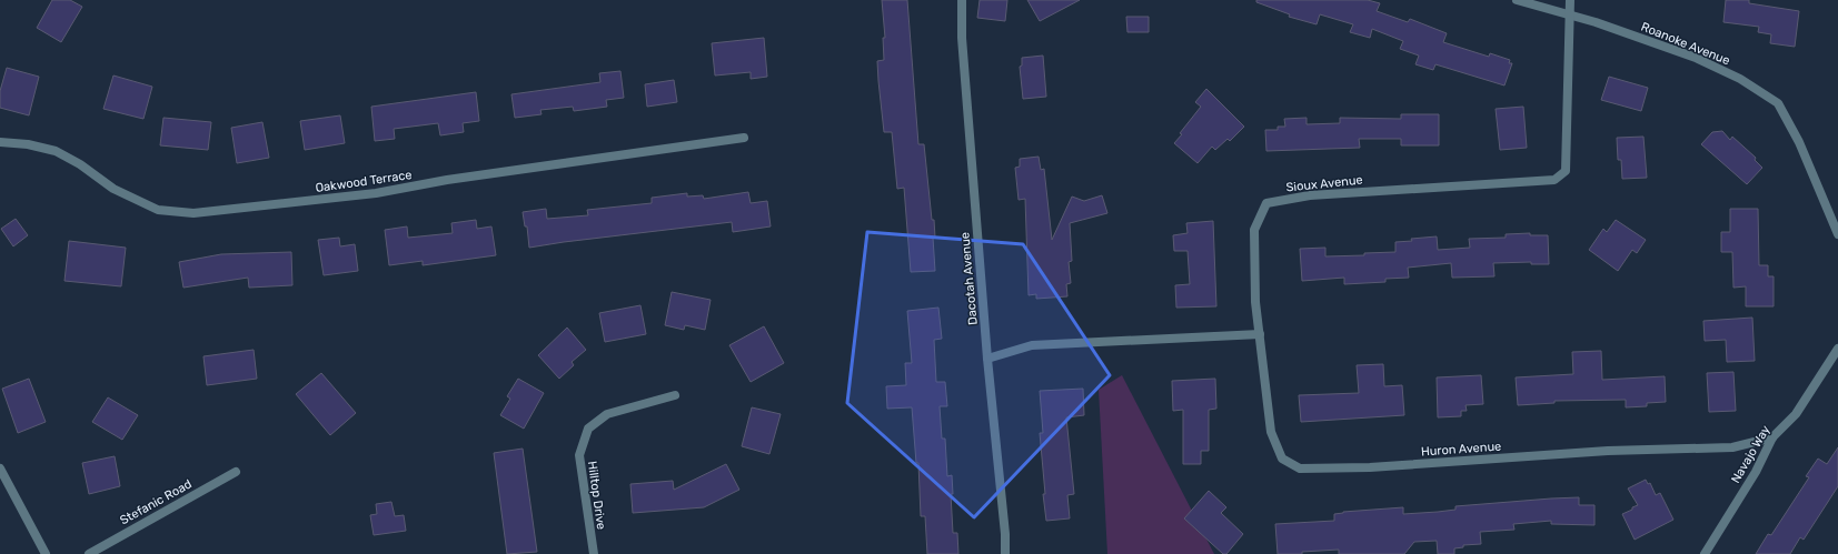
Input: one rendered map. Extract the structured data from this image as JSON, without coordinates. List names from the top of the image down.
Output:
{
  "streets": {
    "street": [
      "Roanoke Avenue",
      "Oakwood Terrace",
      "Sioux Avenue",
      "Dacotah Avenue",
      "Huron Avenue",
      "Navajo Way",
      "Hilltop Drive",
      "Stefanic Road"
    ]
  },
  "crossings": [
    ["Roanoke Avenue", "Sioux Avenue"],
    ["Sioux Avenue", "Huron Avenue"],
    ["Huron Avenue", "Navajo Way"]
  ]
}
